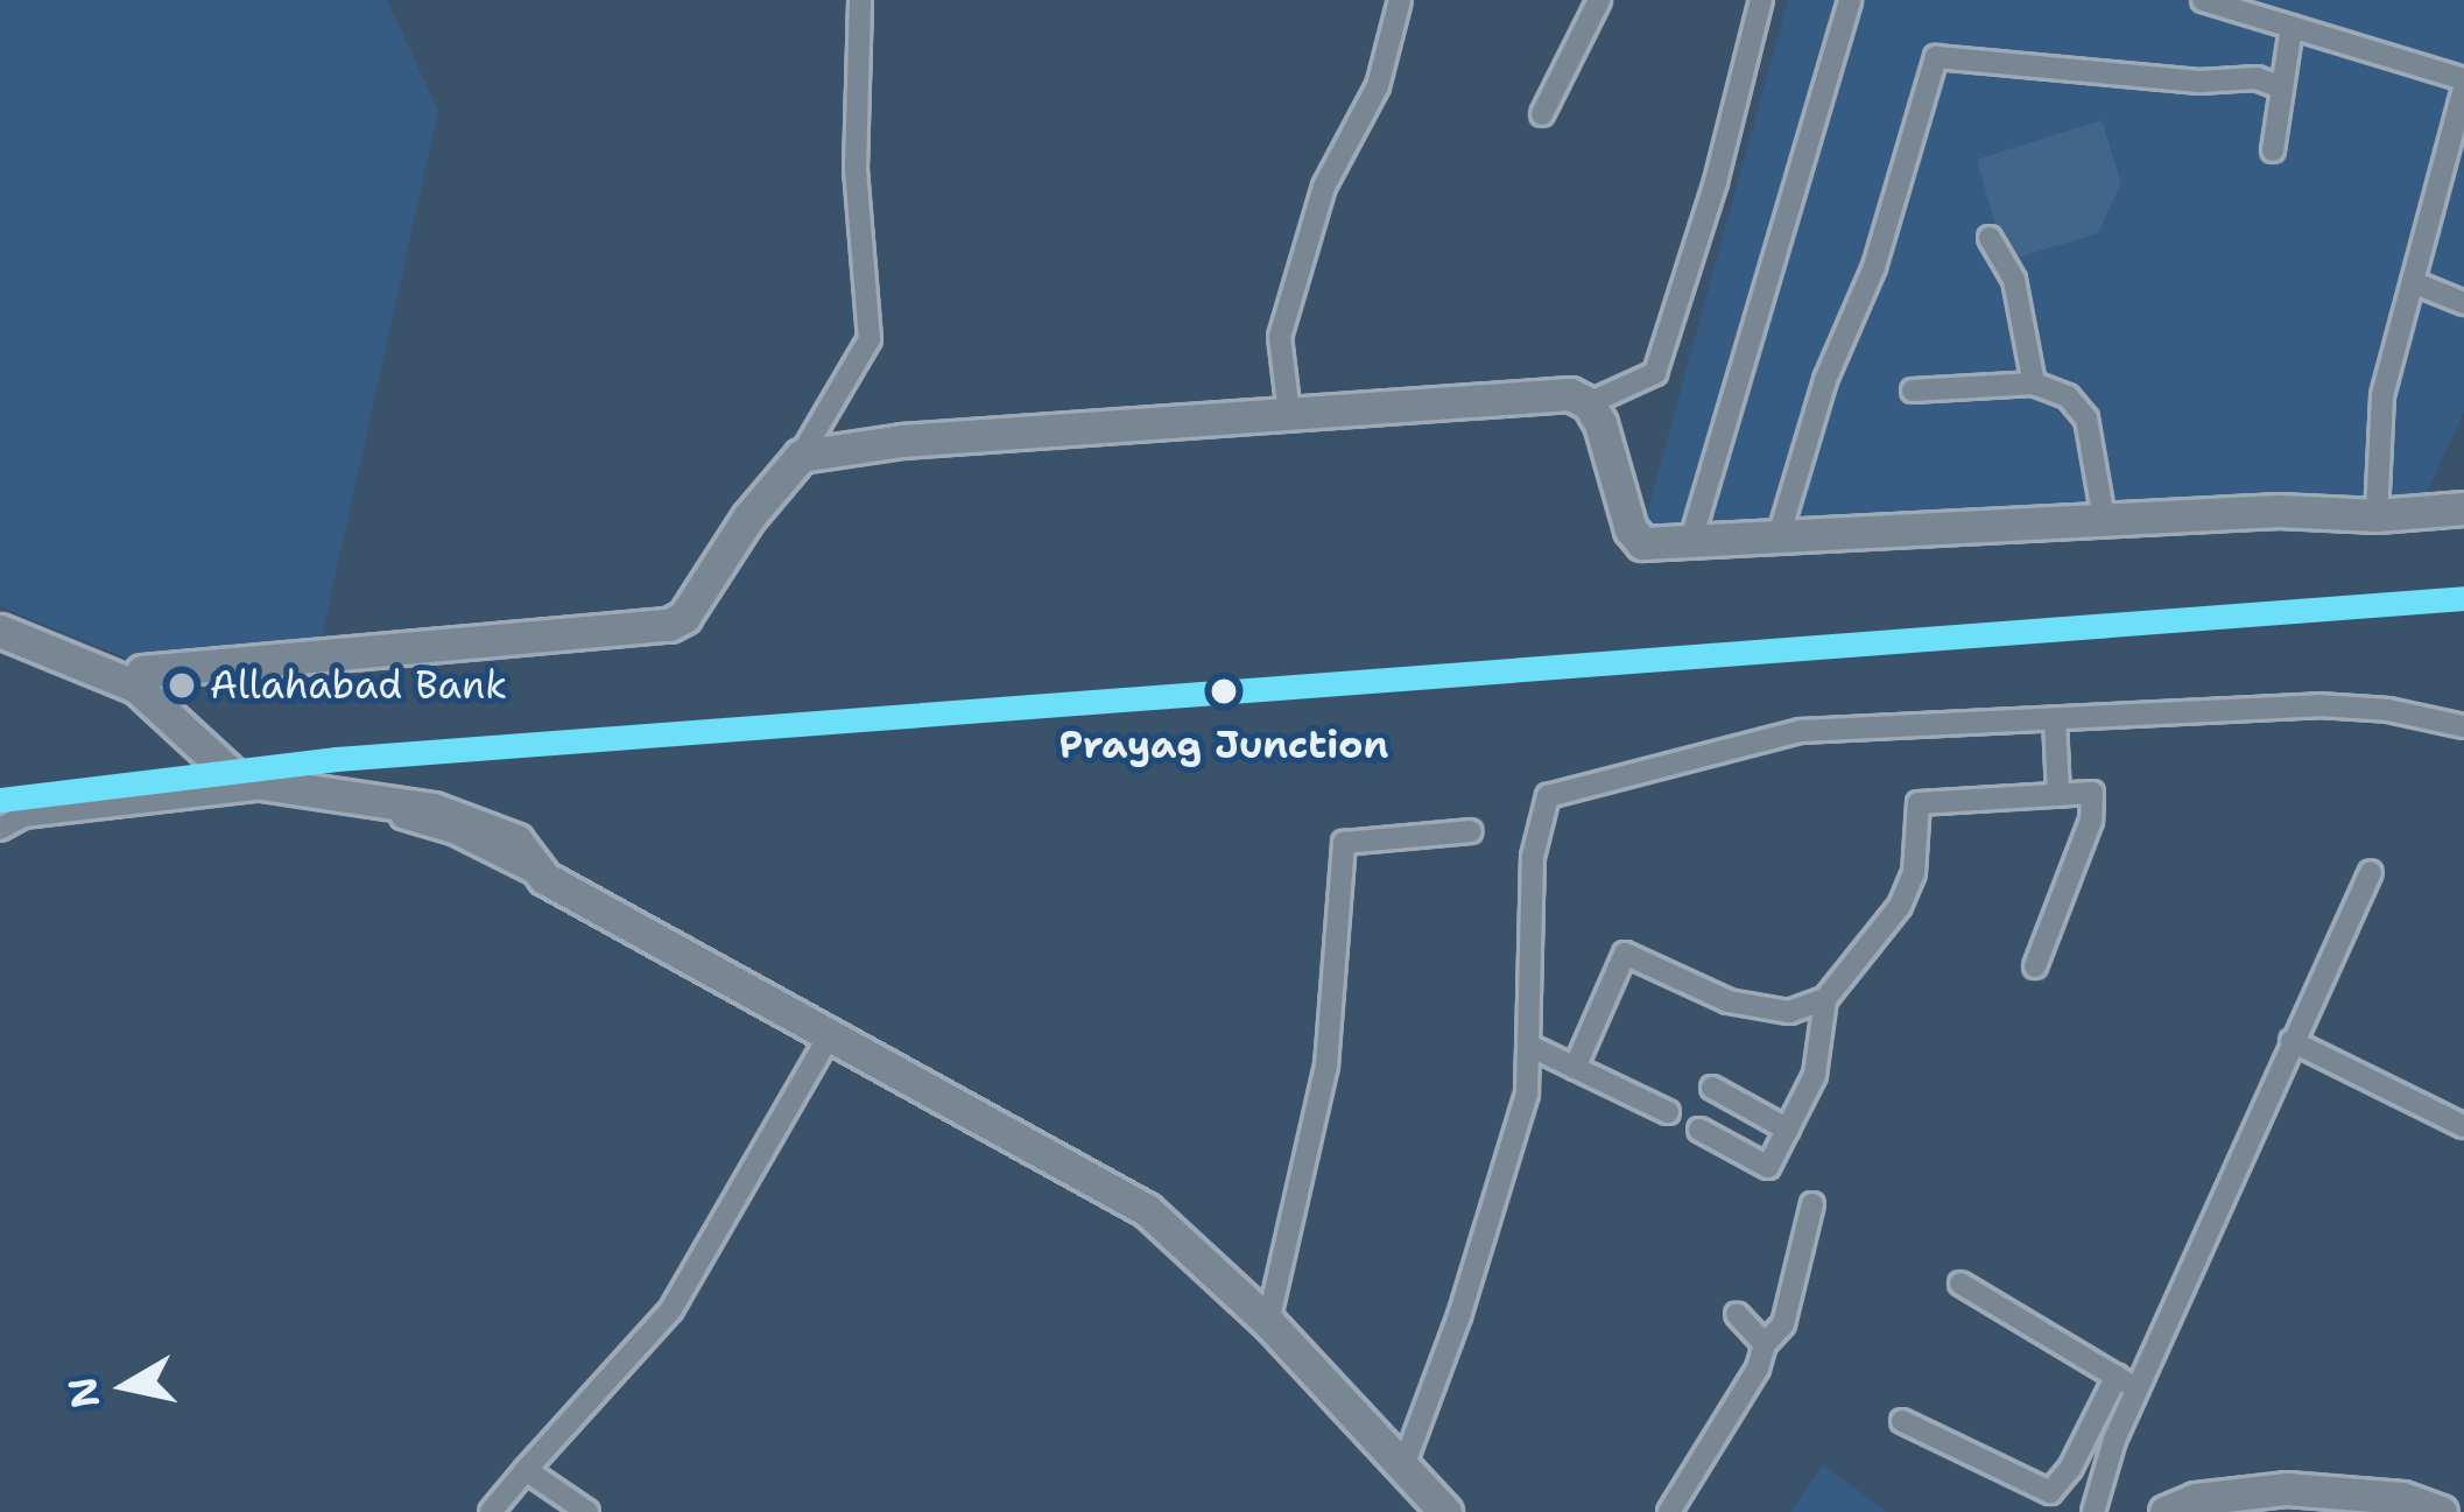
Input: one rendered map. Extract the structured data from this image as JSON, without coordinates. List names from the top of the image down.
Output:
{
  "places": ["Allahabad Bank", "Prayag Junction"],
  "north": "left"
}
